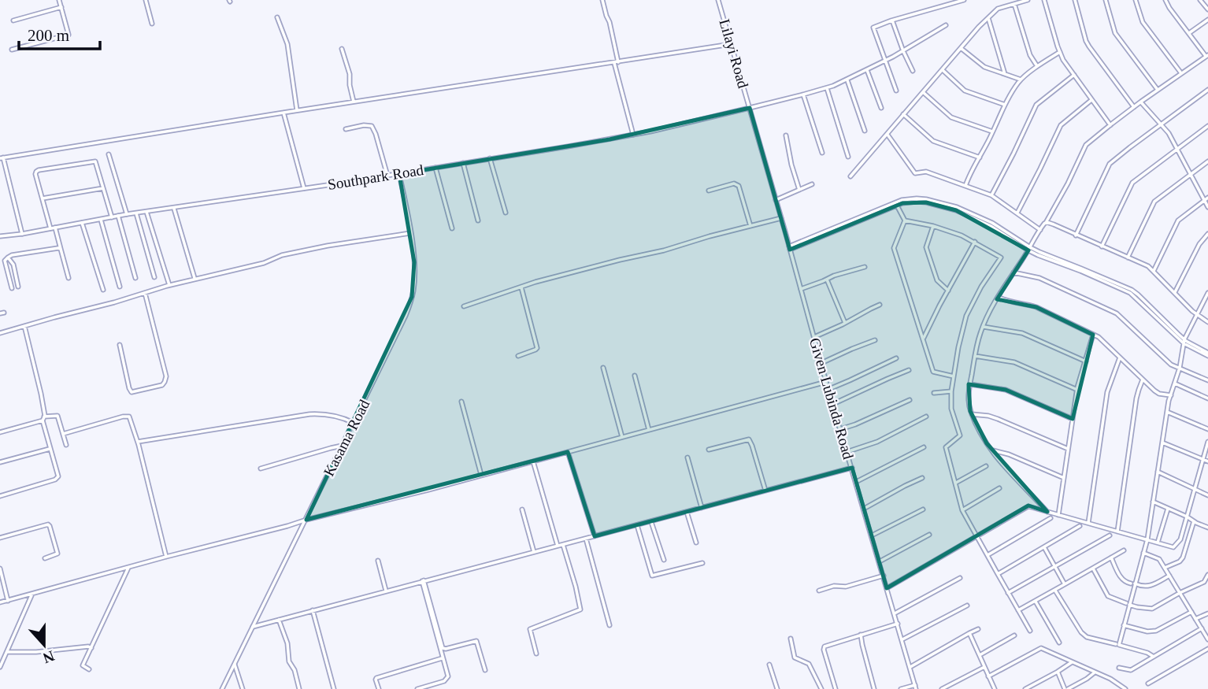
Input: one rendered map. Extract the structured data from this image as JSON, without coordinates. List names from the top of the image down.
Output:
{
  "streets": {
    "street": [
      "Lilayi Road",
      "Southpark Road",
      "Given Lubinda Road",
      "Kasama Road"
    ]
  },
  "crossings": [
    ["Lilayi Road", "Southpark Road"],
    ["Lilayi Road", "Given Lubinda Road"],
    ["Southpark Road", "Given Lubinda Road"],
    ["Southpark Road", "Kasama Road"]
  ],
  "scale_bar": "200 m",
  "north": "bottom"
}
